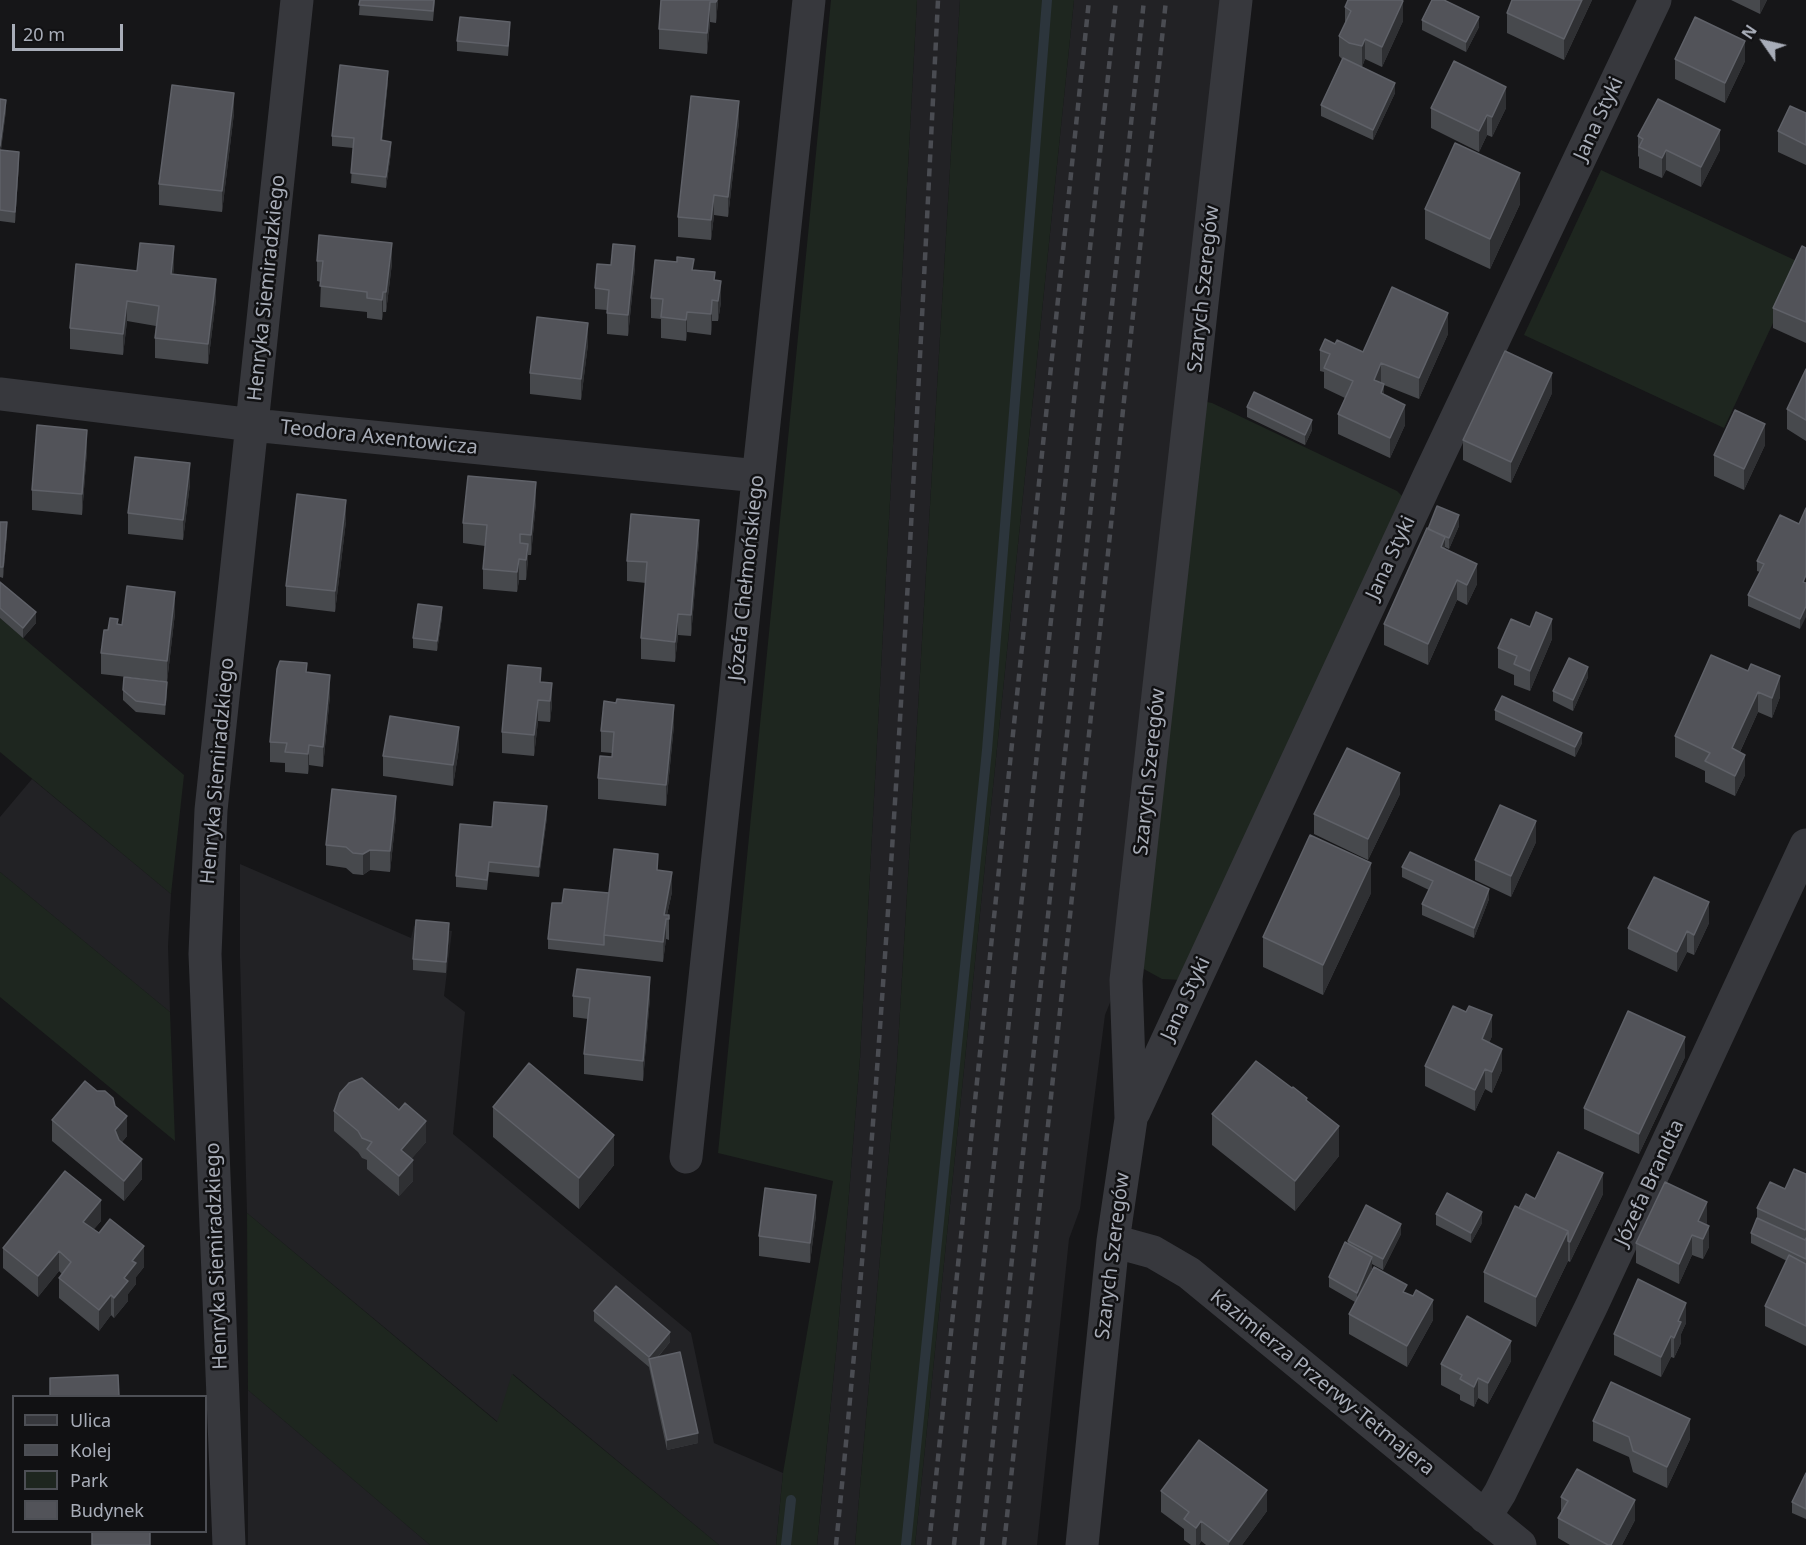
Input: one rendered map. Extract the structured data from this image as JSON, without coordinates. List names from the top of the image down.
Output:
{
  "streets": {
    "street": [
      "Jana Styki",
      "Henryka Siemiradzkiego",
      "Szarych Szeregów",
      "Teodora Axentowicza",
      "Józefa Chełmońskiego",
      "Józefa Brandta",
      "Kazimierza Przerwy-Tetmajera"
    ]
  },
  "crossings": [
    ["Jana Styki", "Szarych Szeregów"],
    ["Henryka Siemiradzkiego", "Teodora Axentowicza"],
    ["Szarych Szeregów", "Kazimierza Przerwy-Tetmajera"],
    ["Teodora Axentowicza", "Józefa Chełmońskiego"],
    ["Józefa Brandta", "Kazimierza Przerwy-Tetmajera"]
  ],
  "legend": [
    "Ulica",
    "Kolej",
    "Park",
    "Budynek"
  ],
  "scale_bar": "20 m",
  "north": "top left"
}
